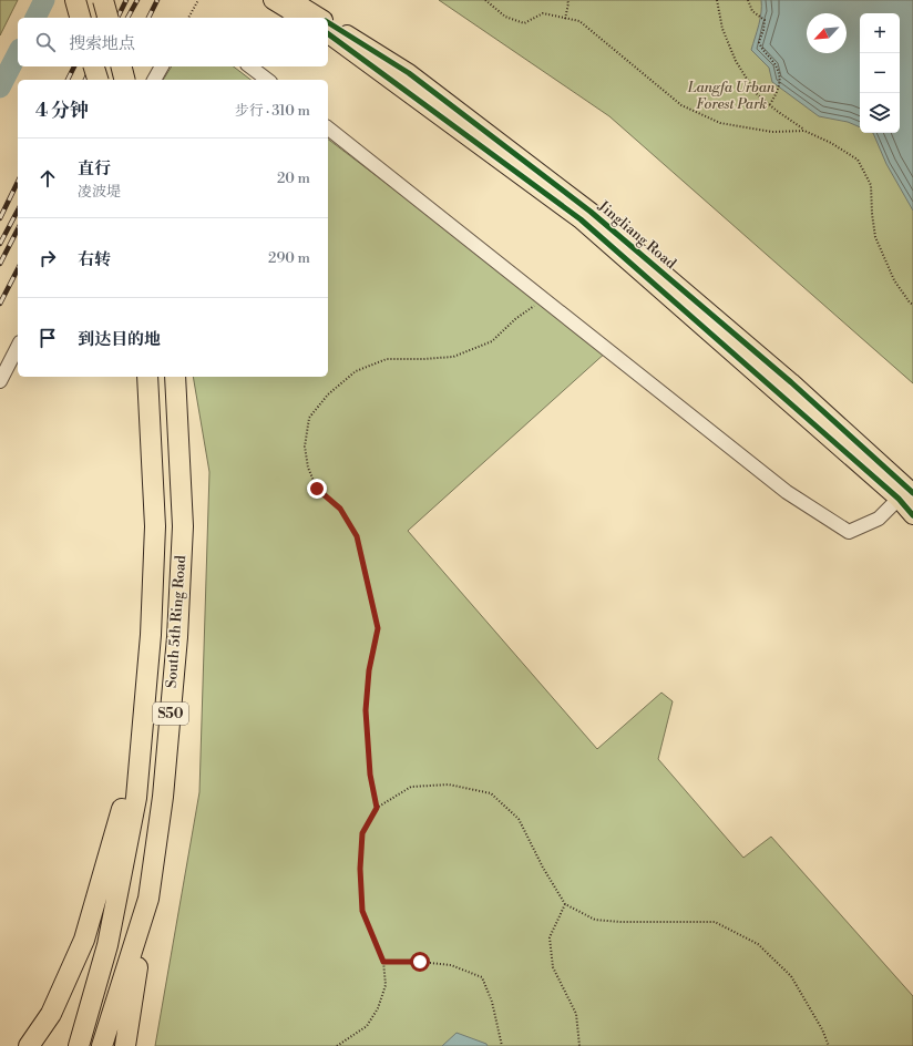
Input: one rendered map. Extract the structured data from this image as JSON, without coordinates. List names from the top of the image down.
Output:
{
  "streets": {
    "highway": ["South 5th Ring Road", "S50"],
    "main road": ["Jingliang Road"]
  },
  "parks": ["Langfa Urban Forest Park"],
  "north": "bottom left",
  "page": {
    "map_buttons": ["+", "−"],
    "search": "搜索地点",
    "heading": ["4 分钟", "步行 · 310 m"],
    "list": [
      ["直行", "凌波堤", "20 m"],
      ["右转", "290 m"],
      "到达目的地"
    ]
  }
}
